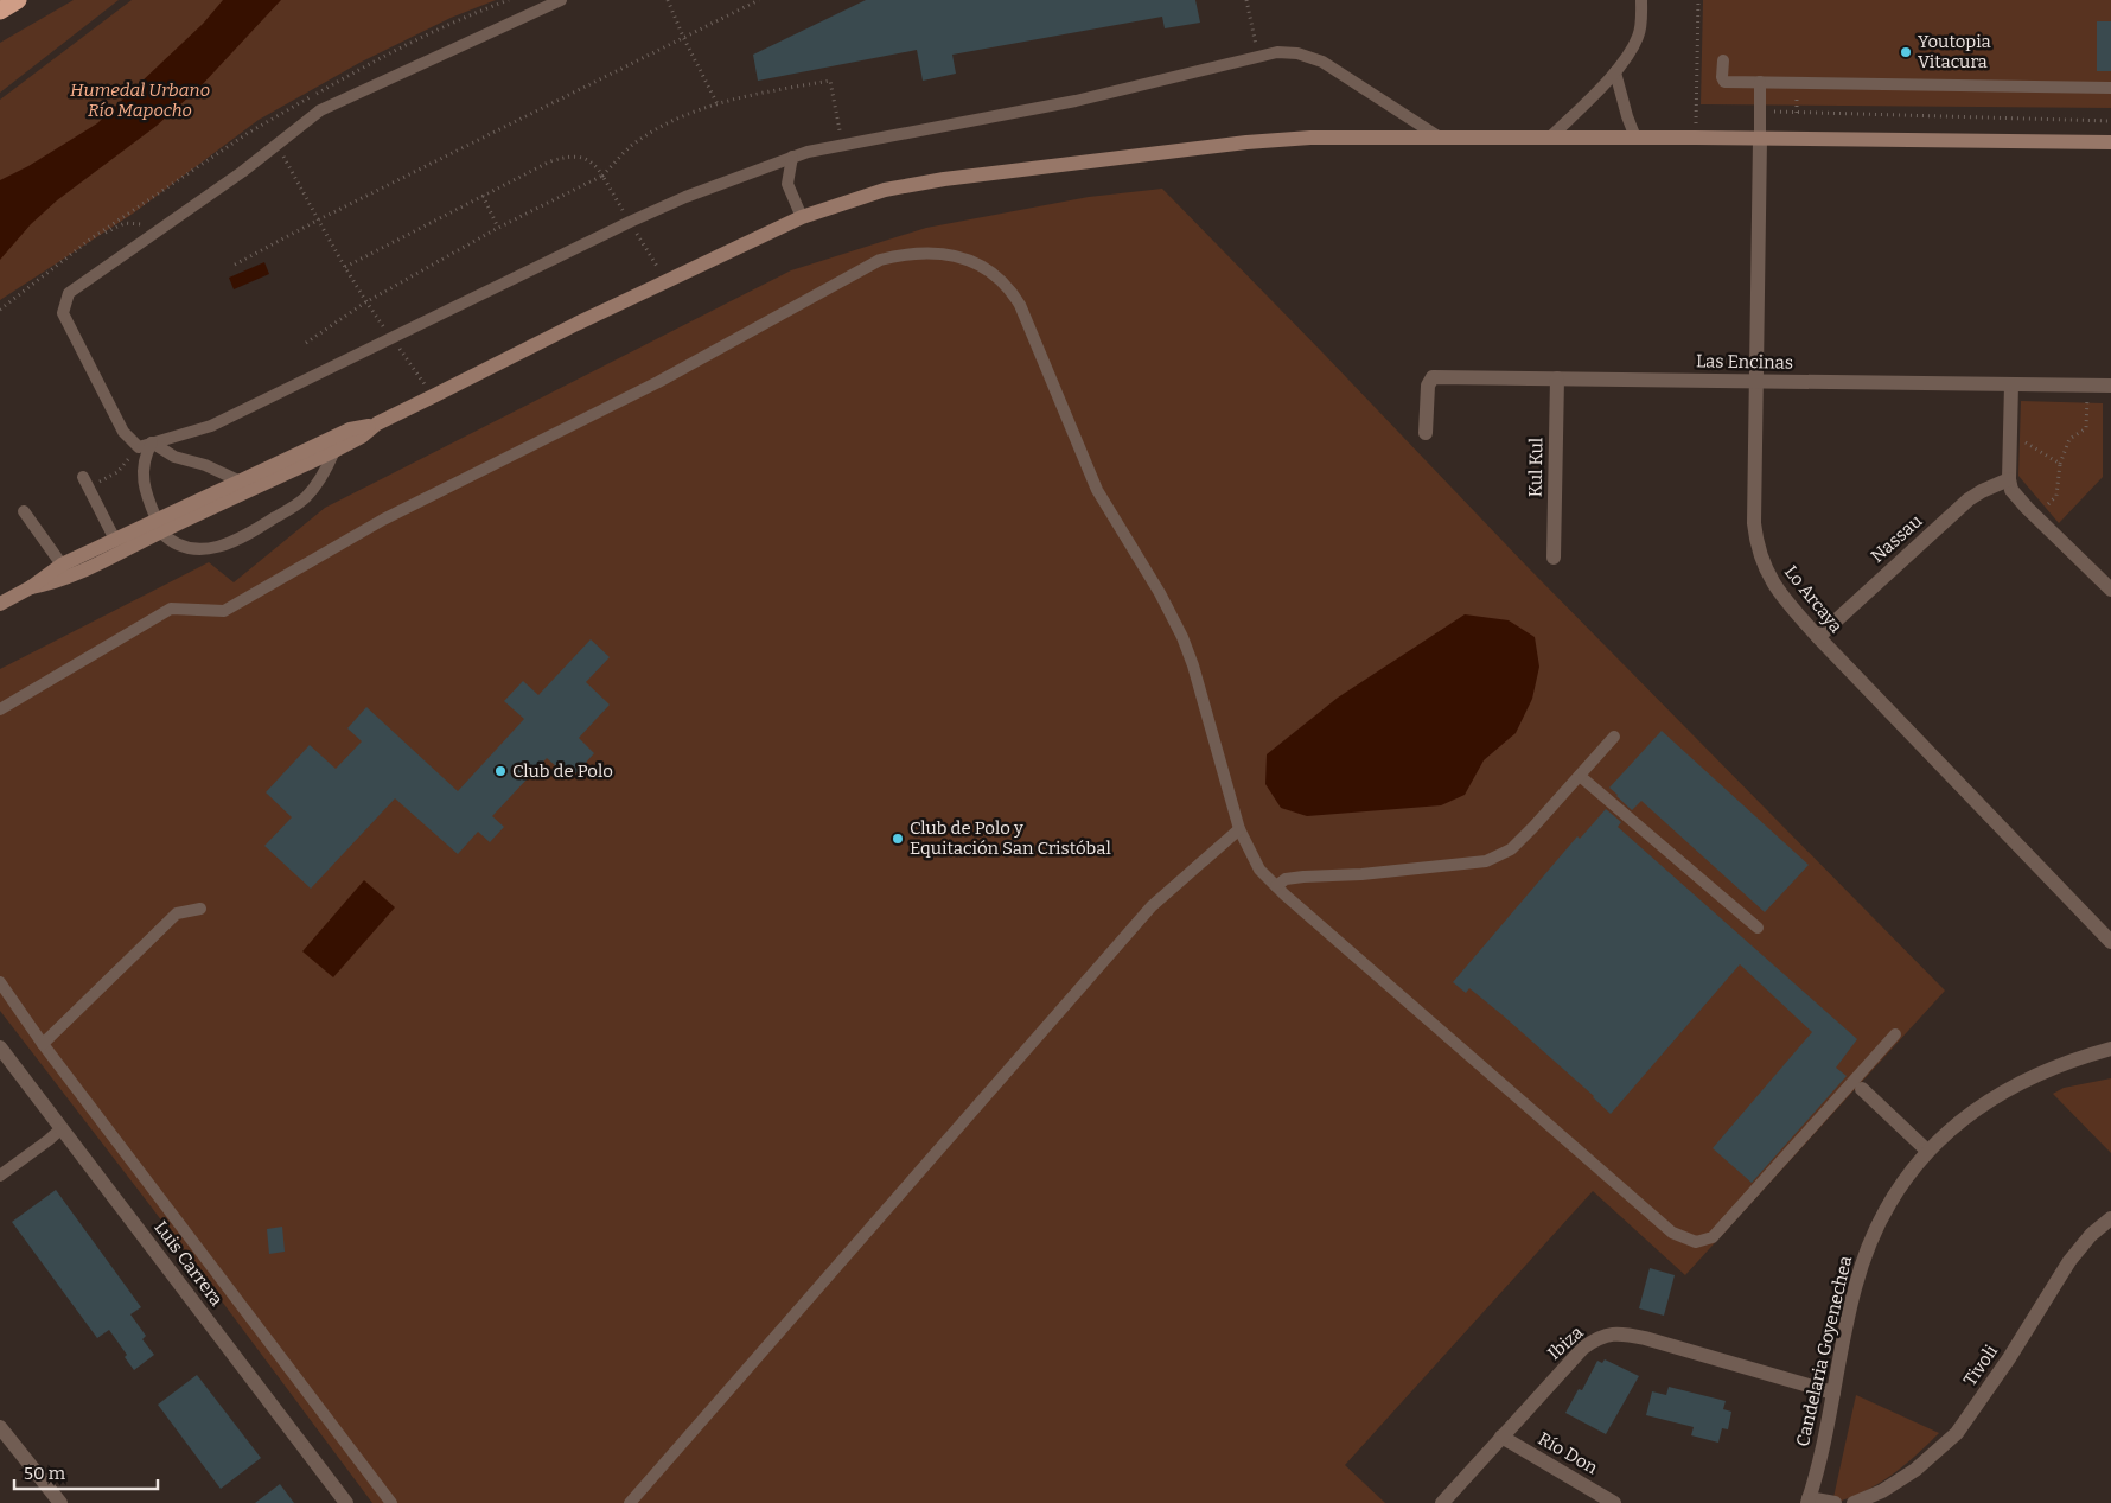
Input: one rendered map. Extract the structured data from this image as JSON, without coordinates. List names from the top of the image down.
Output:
{
  "streets": {
    "street": [
      "Las Encinas",
      "Kul Kul",
      "Nassau",
      "Lo Arcaya",
      "Luis Carrera",
      "Ibiza",
      "Candelaria Goyenechea",
      "Tivoli",
      "Río Don"
    ]
  },
  "crossings": [
    ["Las Encinas", "Kul Kul"],
    ["Las Encinas", "Lo Arcaya"],
    ["Nassau", "Lo Arcaya"],
    ["Ibiza", "Candelaria Goyenechea"],
    ["Ibiza", "Río Don"]
  ],
  "parks": ["Humedal Urbano Río Mapocho"],
  "places": ["Youtopia Vitacura", "Club de Polo", "Club de Polo y Equitación San Cristóbal"],
  "scale_bar": "50 m"
}
